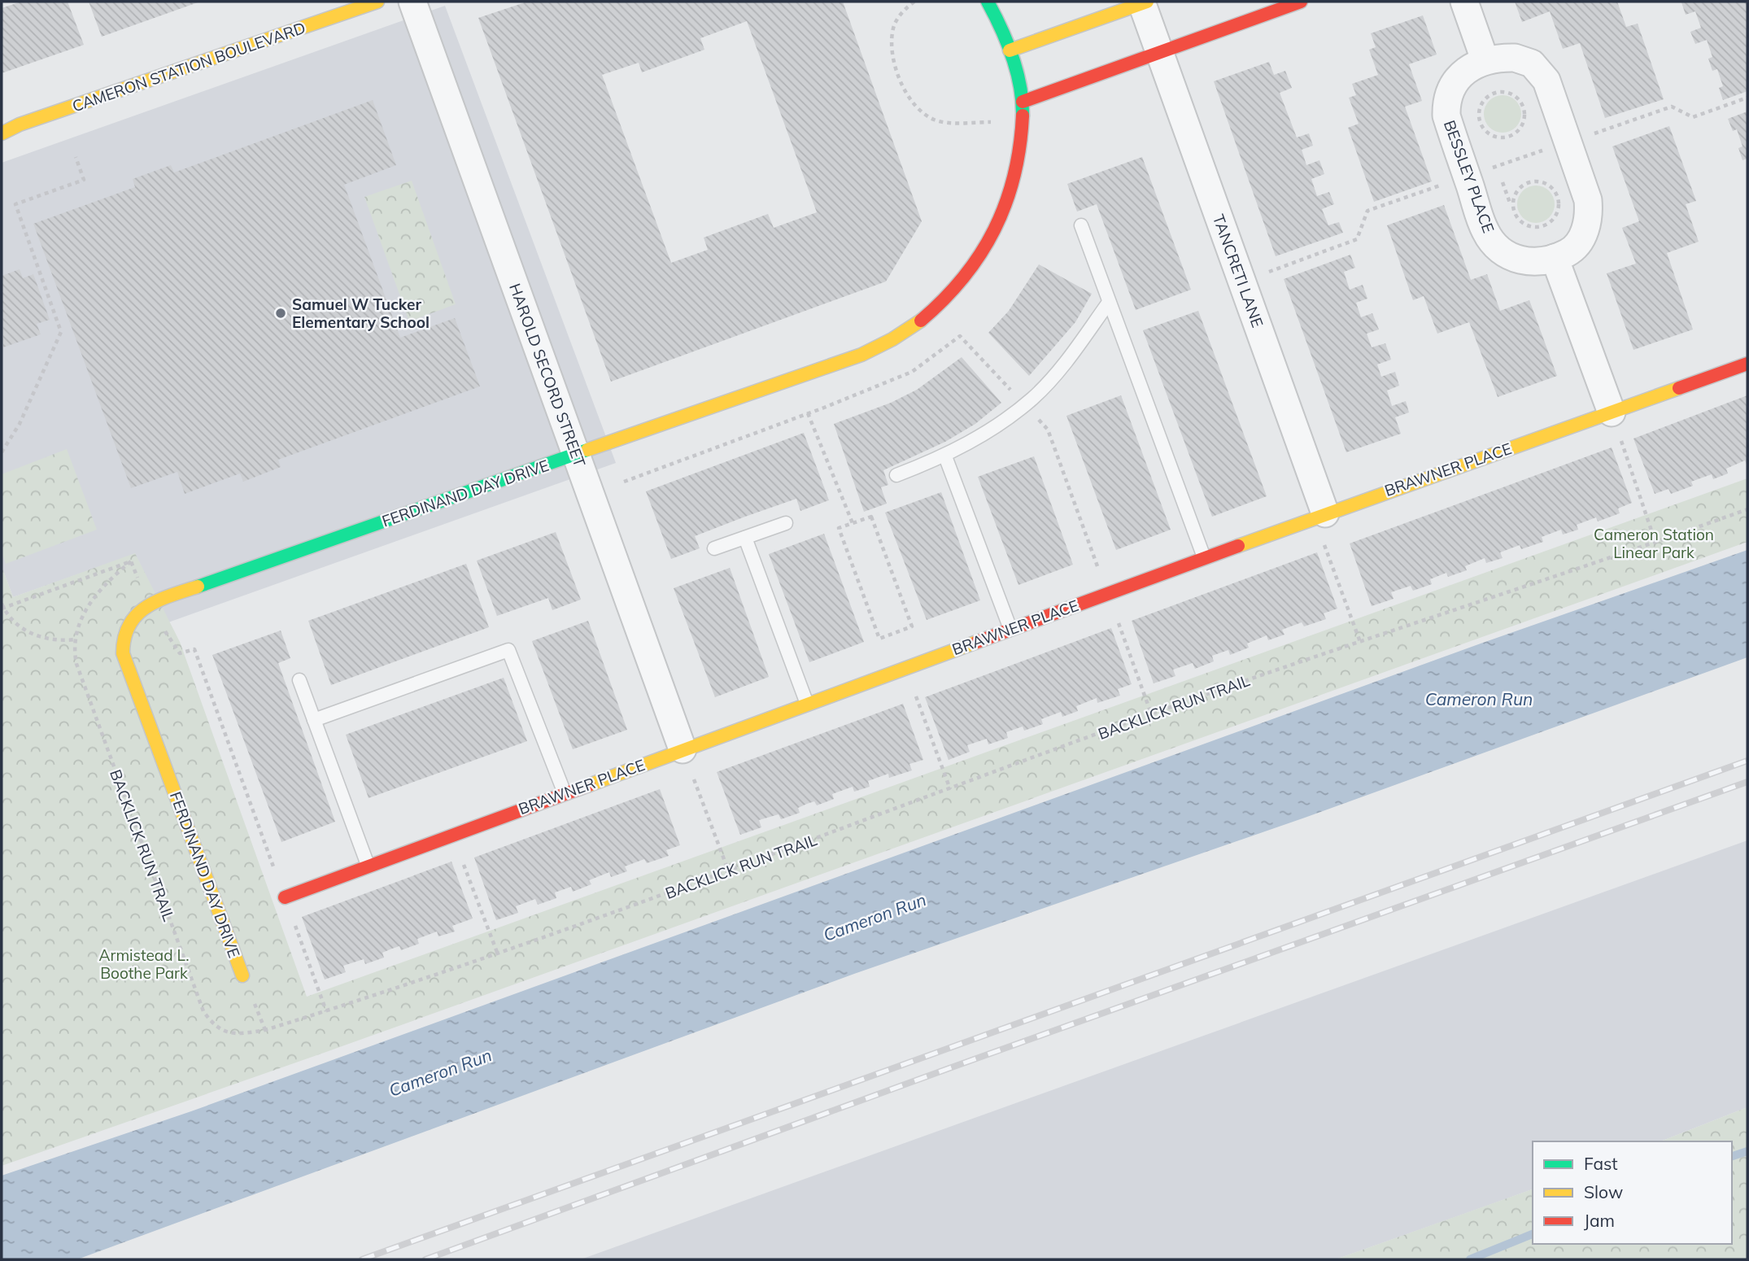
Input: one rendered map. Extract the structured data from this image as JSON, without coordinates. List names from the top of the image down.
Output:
{
  "streets": {
    "street": [
      "CAMERON STATION BOULEVARD",
      "BESSLEY PLACE",
      "TANCRETI LANE",
      "HAROLD SECORD STREET",
      "BRAWNER PLACE",
      "FERDINAND DAY DRIVE"
    ],
    "path": ["BACKLICK RUN TRAIL"]
  },
  "crossings": [
    ["TANCRETI LANE", "BRAWNER PLACE"],
    ["HAROLD SECORD STREET", "BRAWNER PLACE"],
    ["HAROLD SECORD STREET", "FERDINAND DAY DRIVE"]
  ],
  "water": ["Cameron Run"],
  "parks": ["Cameron Station Linear Park", "Armistead L. Boothe Park"],
  "places": ["Samuel W Tucker Elementary School"],
  "legend": ["Fast", "Slow", "Jam"]
}
